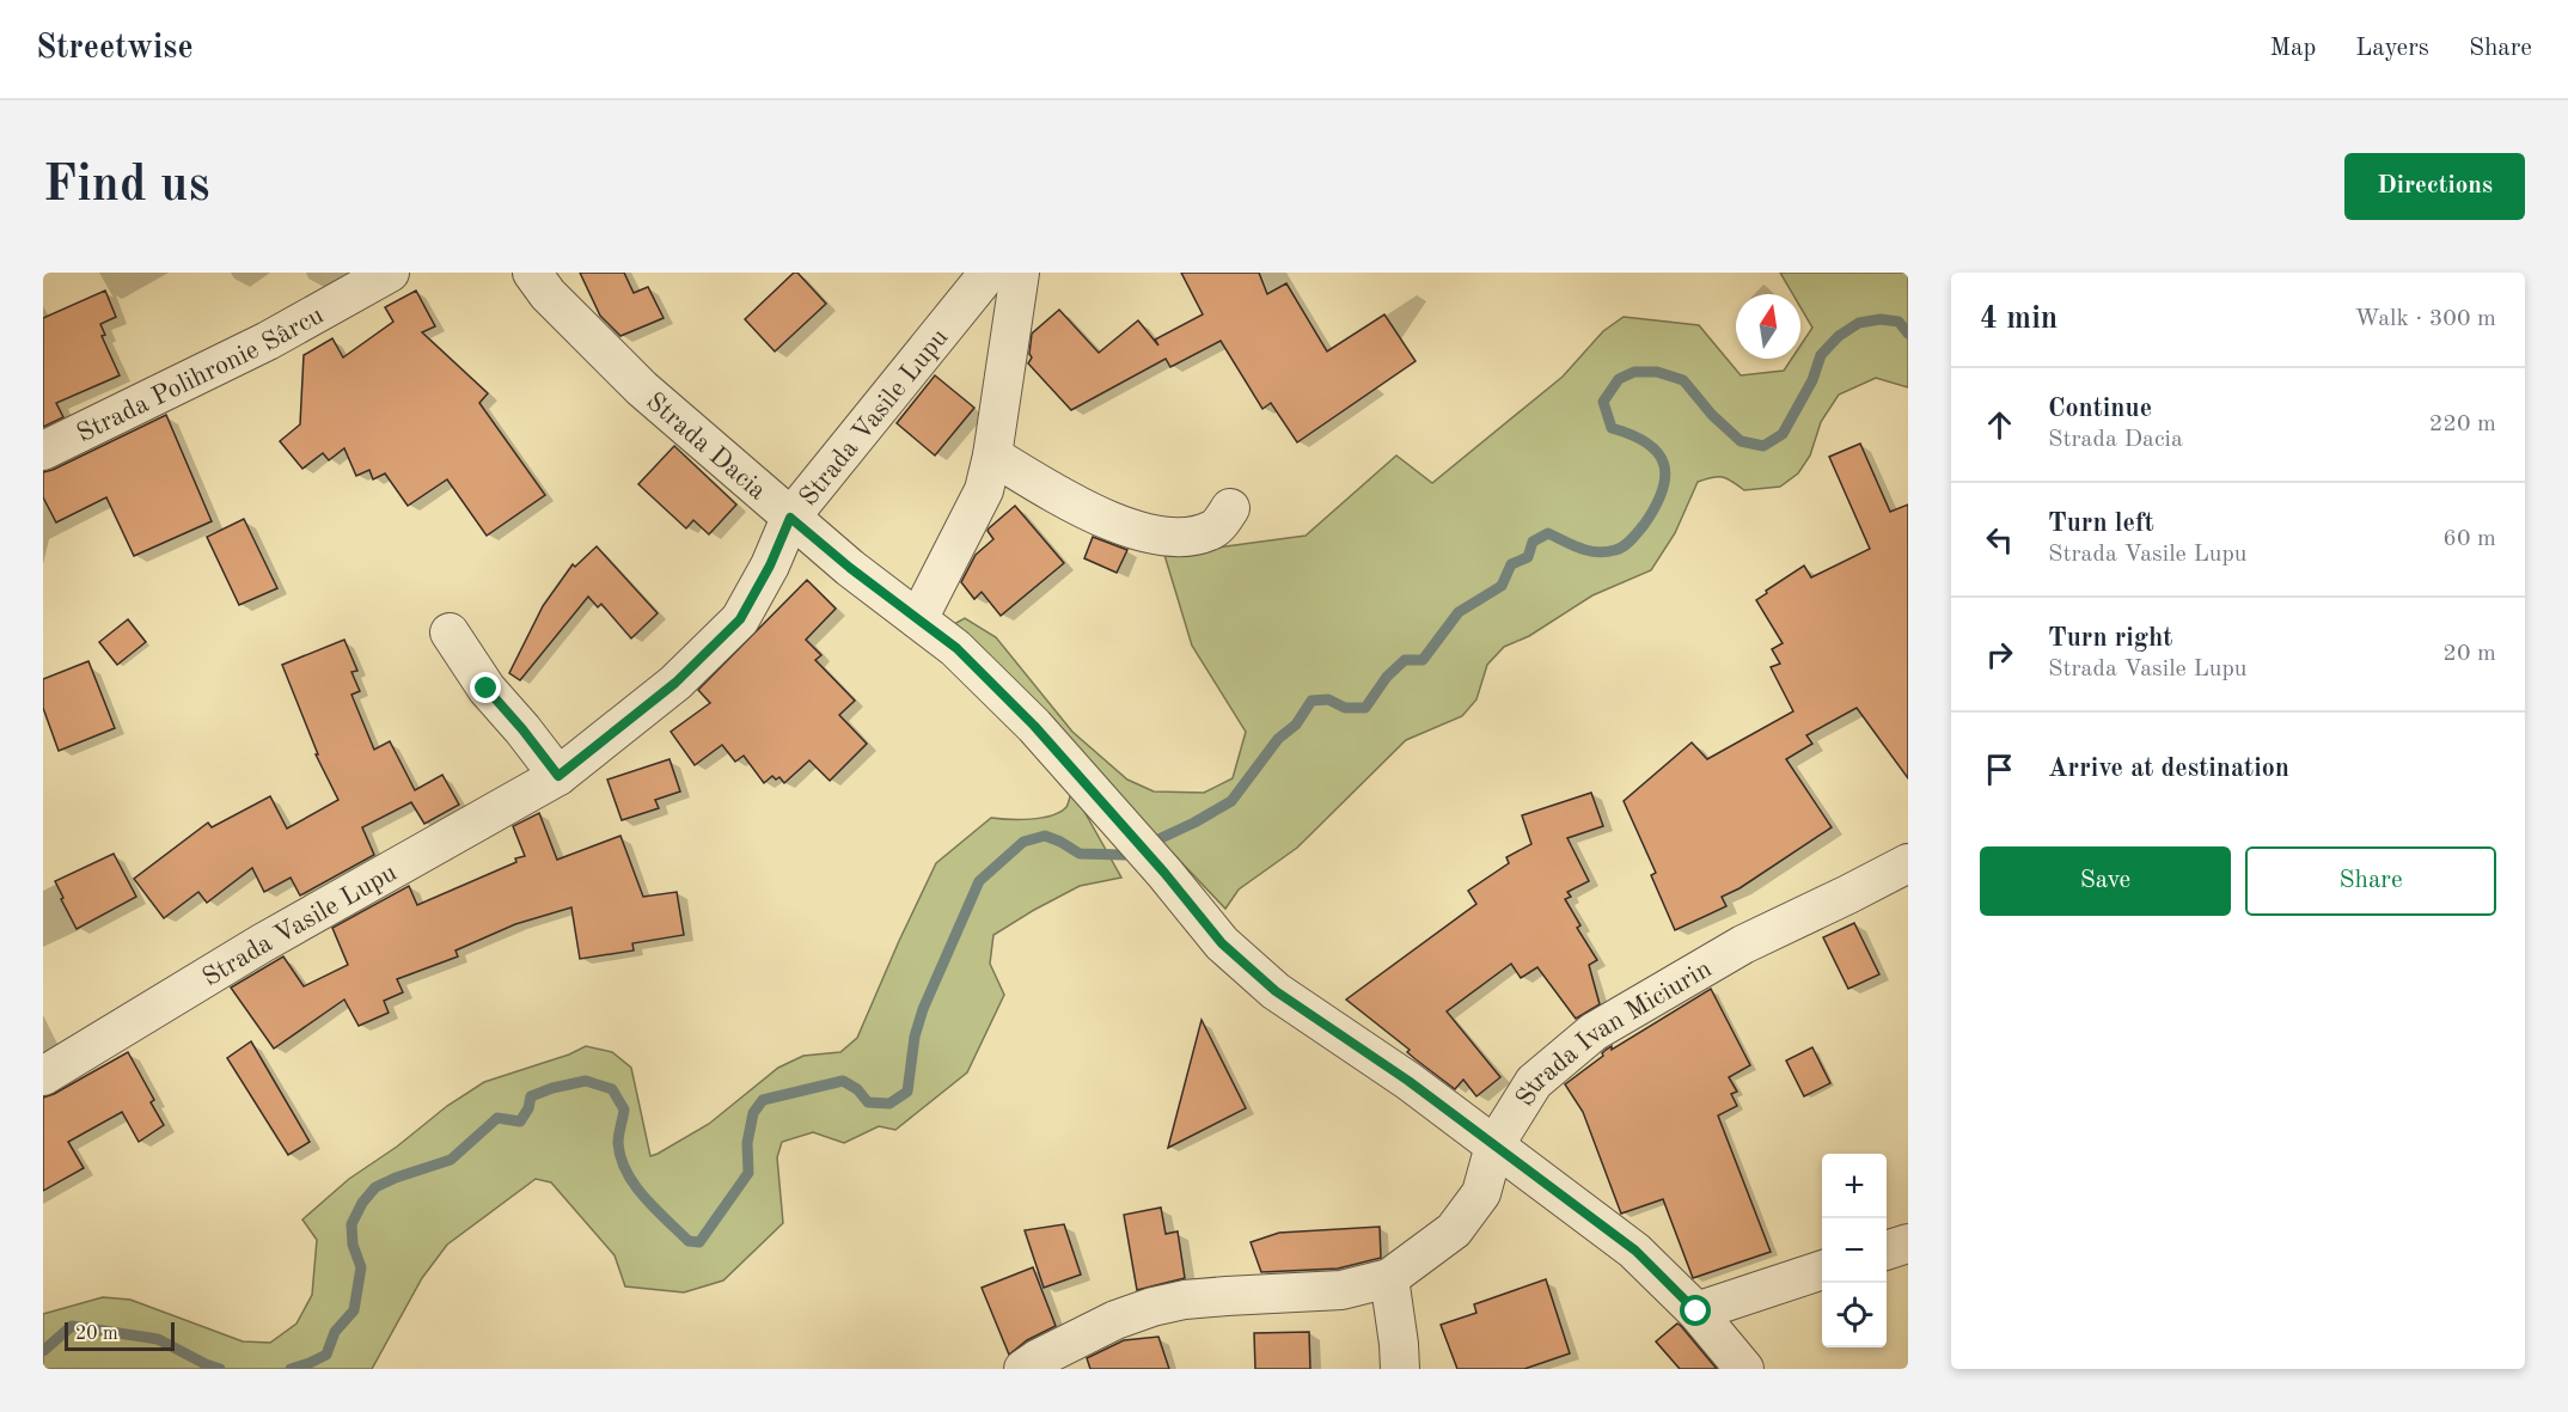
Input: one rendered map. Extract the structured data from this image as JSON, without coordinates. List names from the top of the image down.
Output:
{
  "streets": {
    "street": [
      "Strada Polihronie Sârcu",
      "Strada Vasile Lupu",
      "Strada Dacia",
      "Strada Ivan Miciurin"
    ]
  },
  "crossings": [
    ["Strada Vasile Lupu", "Strada Dacia"],
    ["Strada Dacia", "Strada Ivan Miciurin"]
  ],
  "scale_bar": "20 m",
  "north": "top",
  "page": {
    "header": "Streetwise",
    "nav": ["Map", "Layers", "Share"],
    "buttons": [
      "Directions",
      ["Save", "Share"]
    ],
    "title": "Find us",
    "heading": ["4 min", "Walk · 300 m"],
    "list": [
      ["Continue", "Strada Dacia", "220 m"],
      ["Turn left", "Strada Vasile Lupu", "60 m"],
      ["Turn right", "Strada Vasile Lupu", "20 m"],
      "Arrive at destination"
    ],
    "map_buttons": ["+", "−"],
    "scale": "20 m"
  }
}
